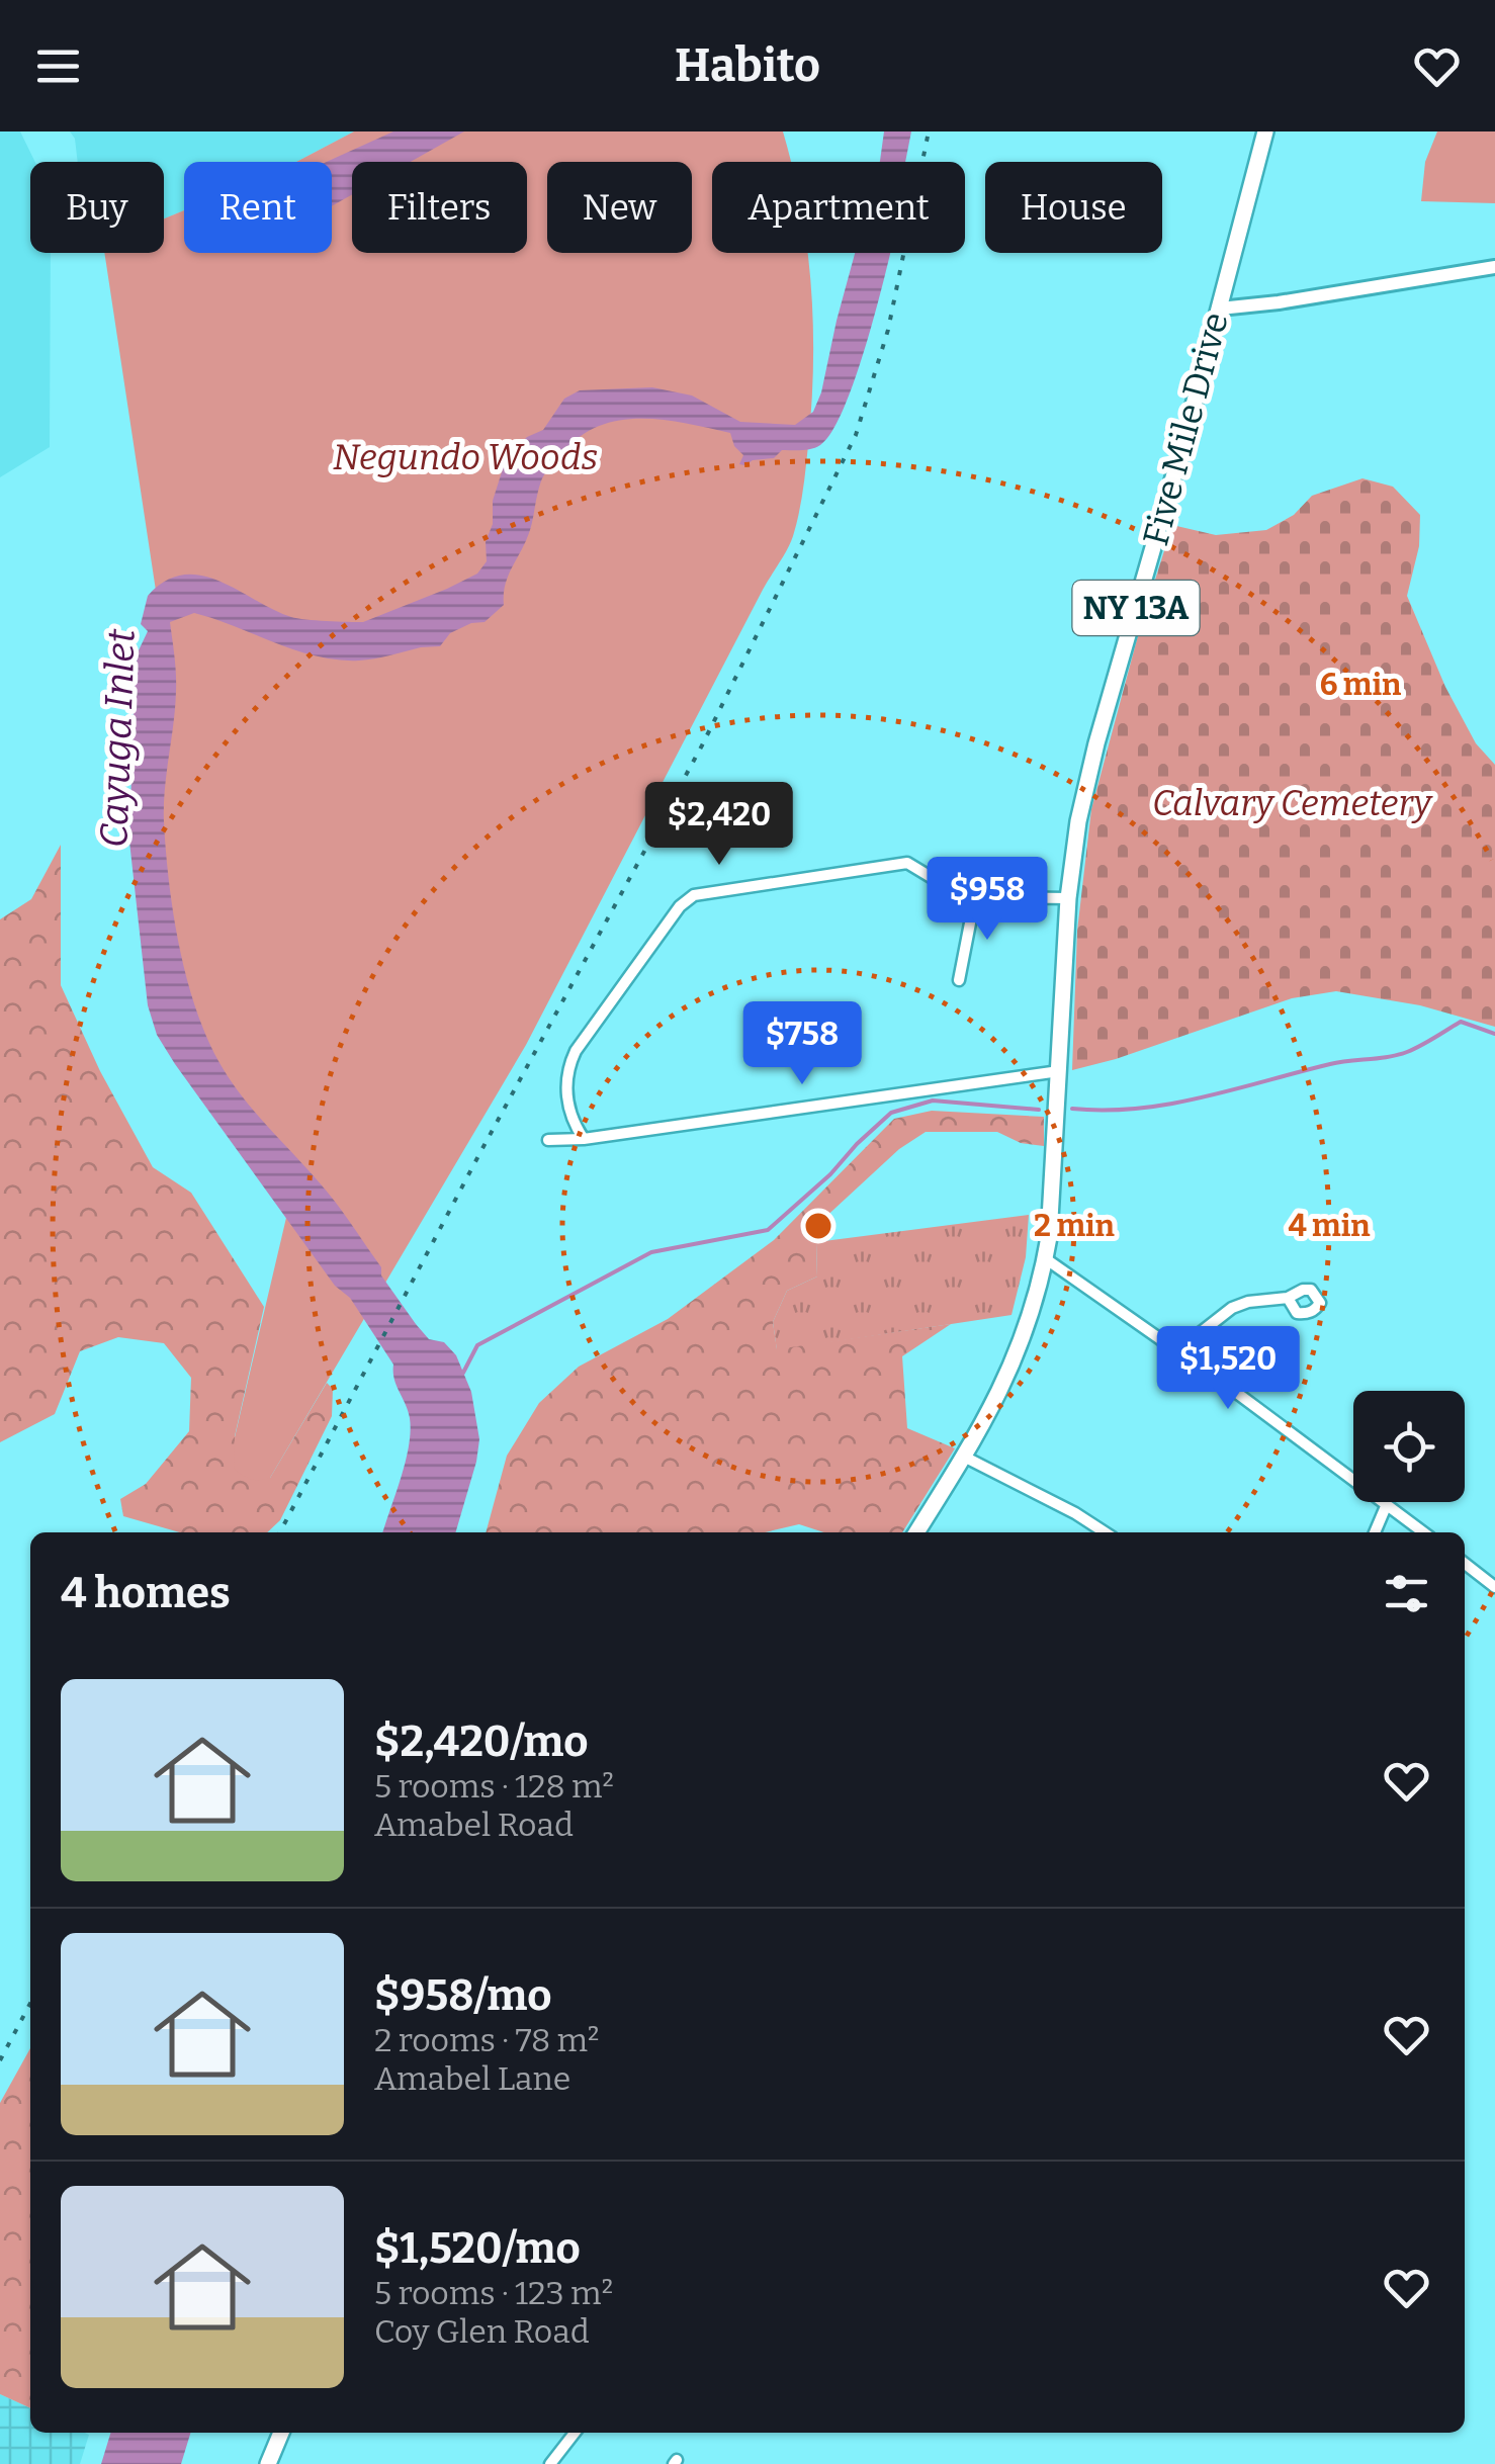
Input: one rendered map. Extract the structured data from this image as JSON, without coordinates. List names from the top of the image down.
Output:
{
  "streets": {
    "main road": ["Five Mile Drive", "NY 13A"]
  },
  "water": ["Cayuga Inlet"],
  "parks": ["Negundo Woods", "Calvary Cemetery"],
  "page": {
    "header": "Habito",
    "chip": [
      "Buy",
      "Rent",
      "Filters",
      "New",
      "Apartment",
      "House"
    ],
    "price": [
      "$2,420",
      "$958",
      "$758",
      "$1,520"
    ],
    "heading": "4 homes",
    "list": [
      {
        "name": "$2,420/mo",
        "note": "5 rooms · 128 m² · Amabel Road"
      },
      {
        "name": "$958/mo",
        "note": "2 rooms · 78 m² · Amabel Lane"
      },
      {
        "name": "$1,520/mo",
        "note": "5 rooms · 123 m² · Coy Glen Road"
      }
    ]
  },
  "rings": ["6 min", "2 min", "4 min"]
}
